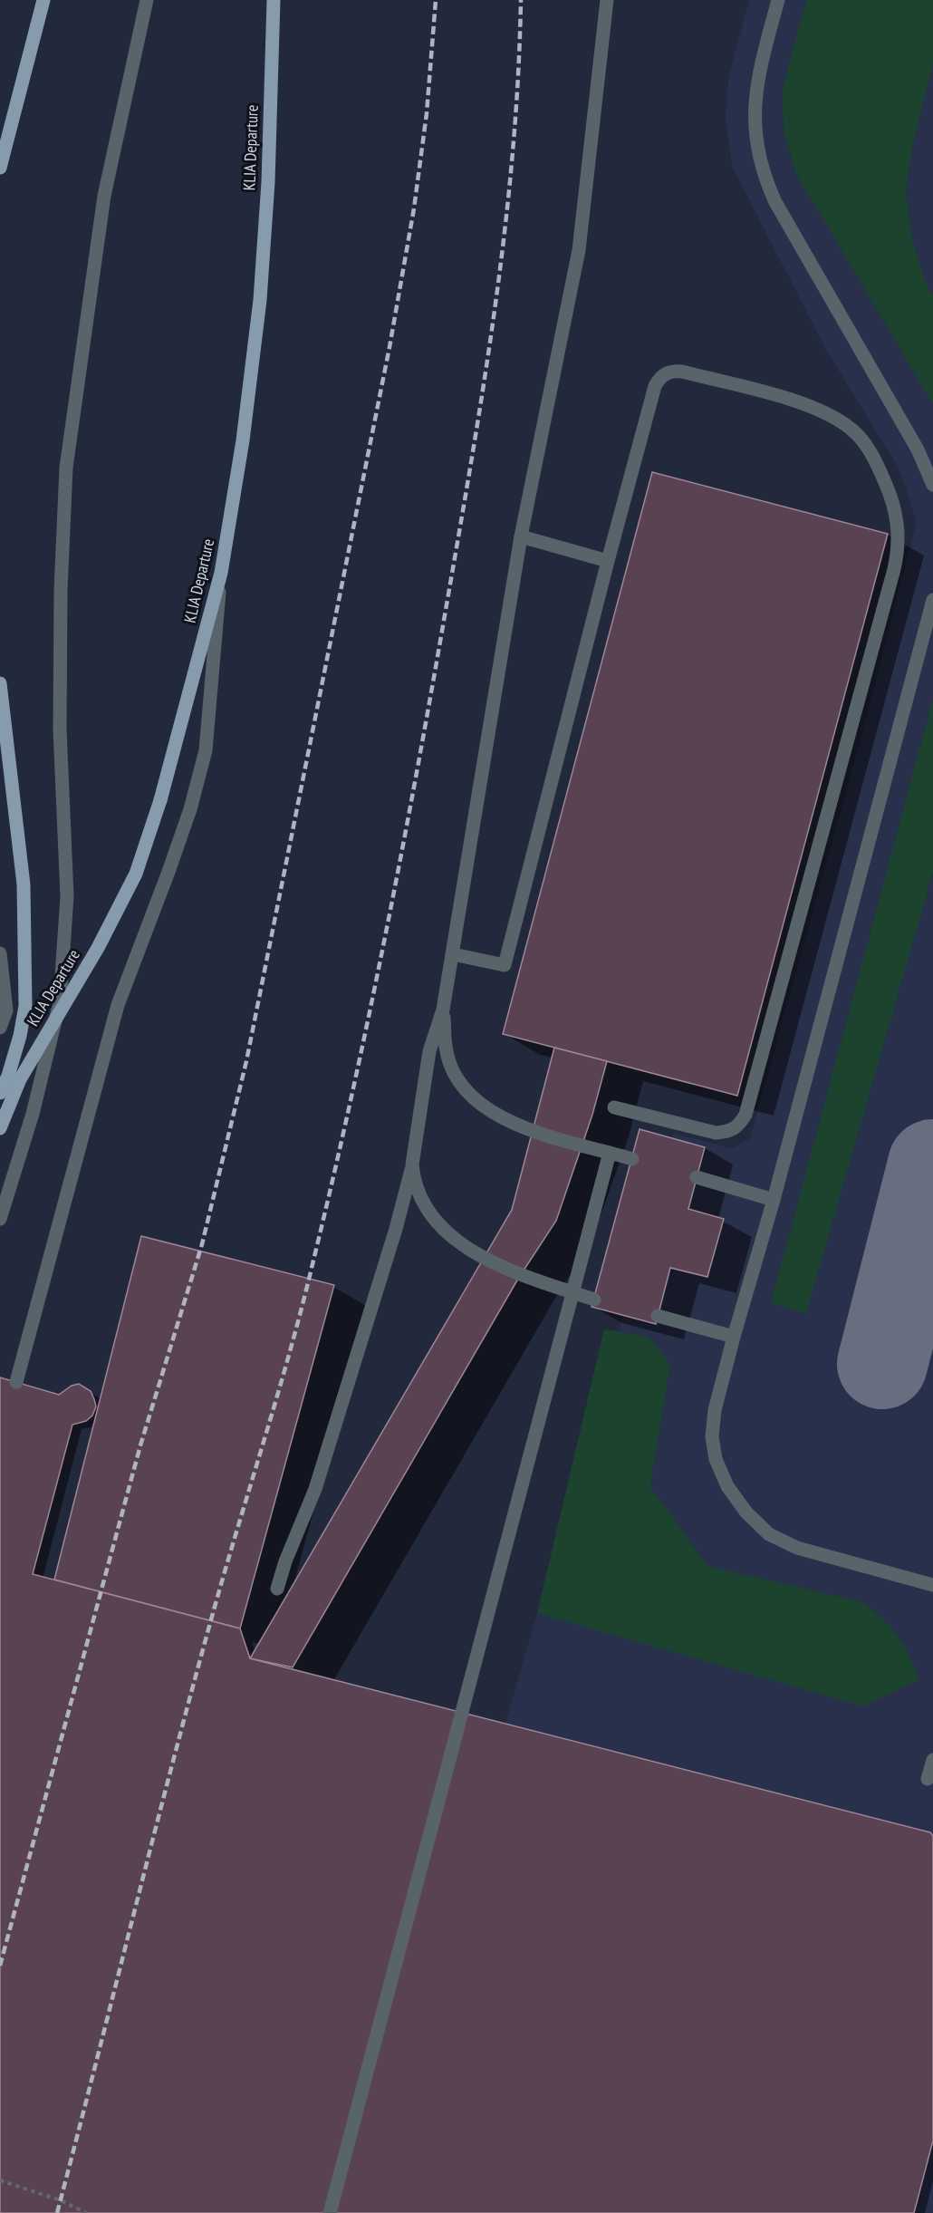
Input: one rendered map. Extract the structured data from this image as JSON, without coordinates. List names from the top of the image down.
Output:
{
  "streets": {
    "main road": ["KLIA Departure"]
  }
}
